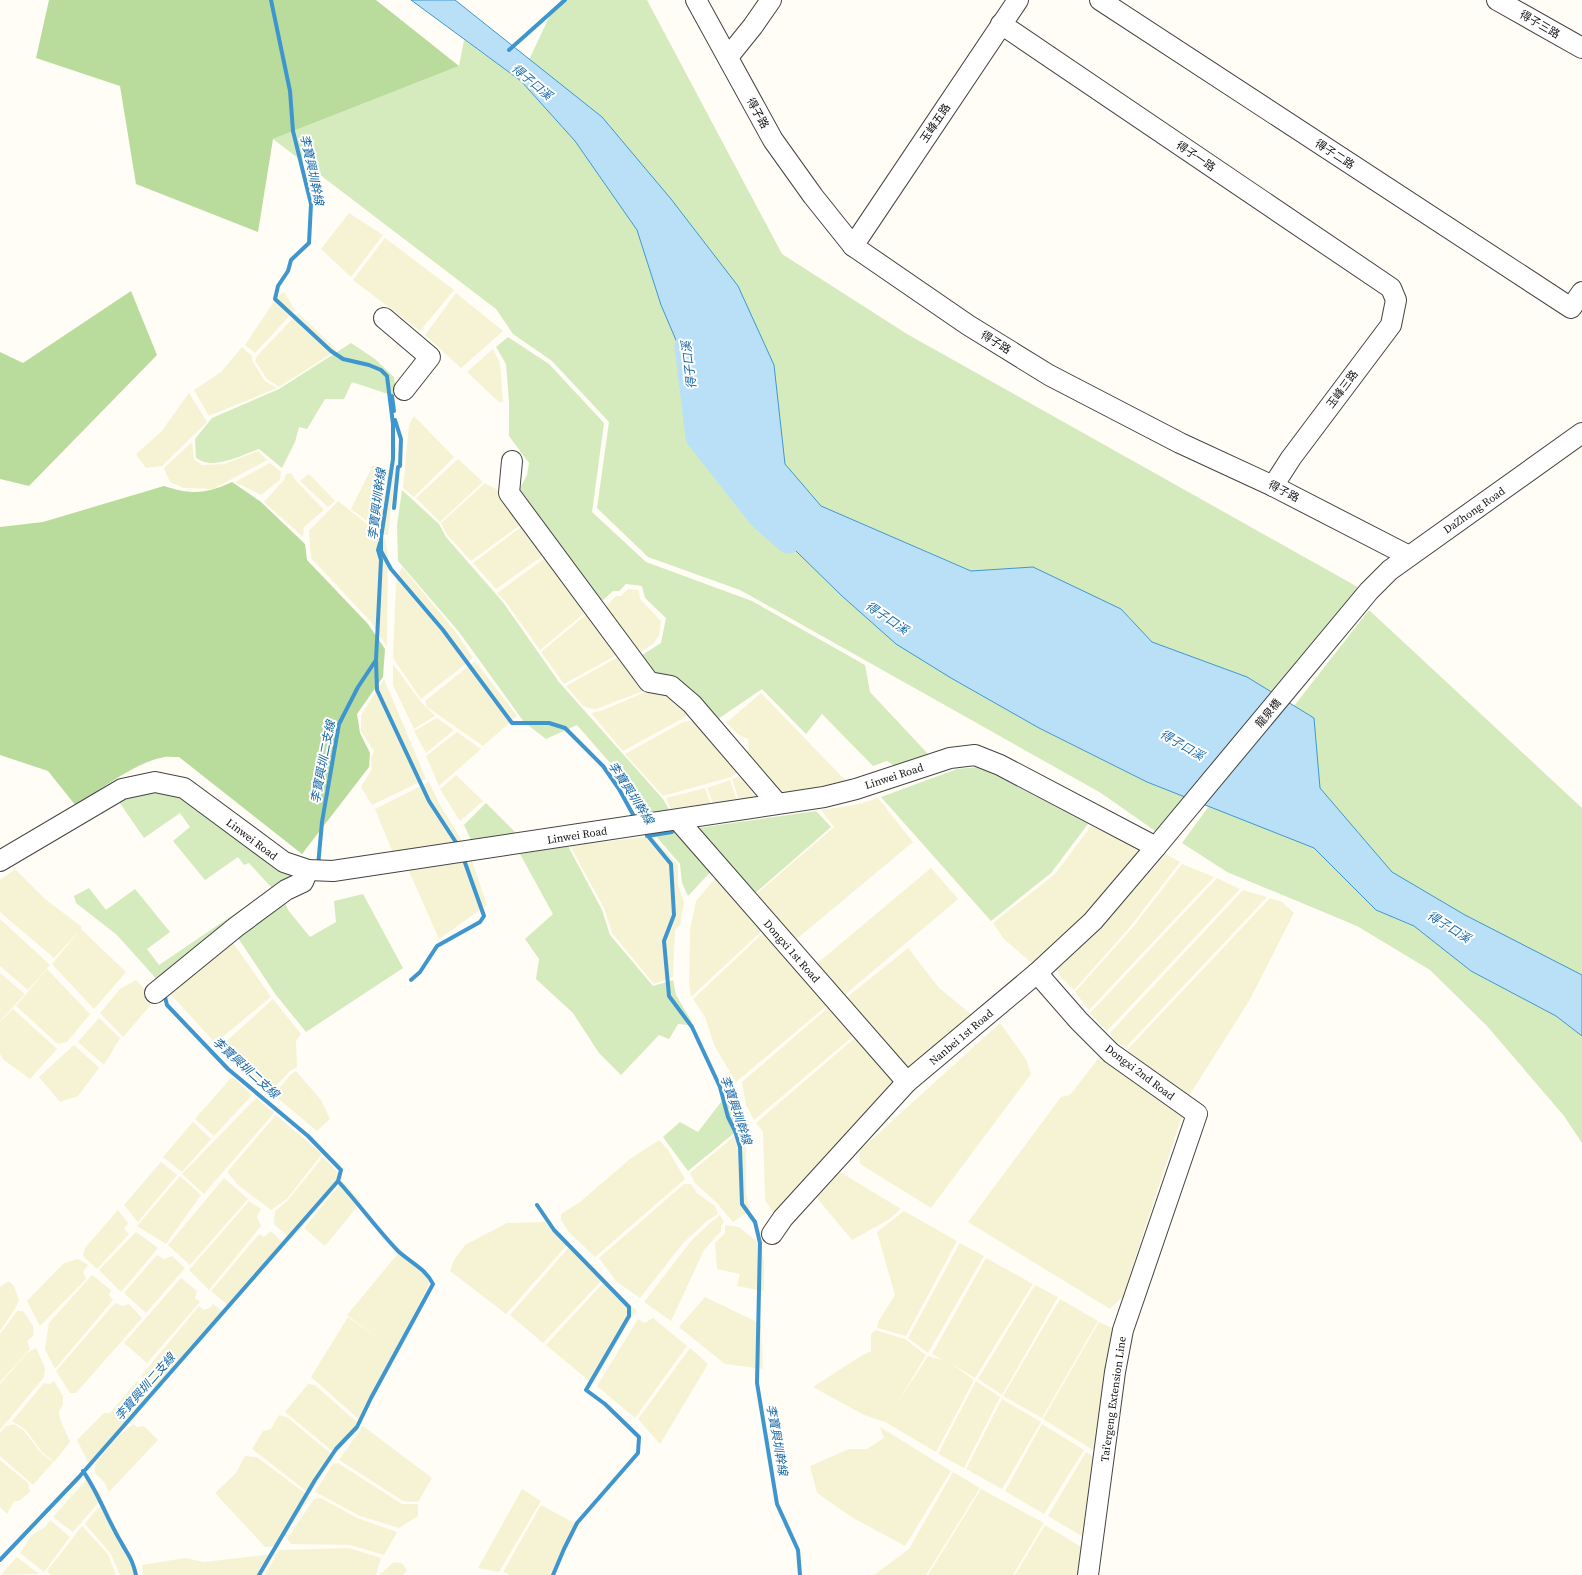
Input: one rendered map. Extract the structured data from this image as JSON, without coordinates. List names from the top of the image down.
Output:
{
  "streets": {
    "street": [
      "得子三路",
      "得子路",
      "玉峰五路",
      "得子二路",
      "得子一路",
      "玉峰三路",
      "DaZhong Road",
      "龍泉橋",
      "Linwei Road",
      "Dongxi 1st Road",
      "Nanbei 1st Road",
      "Dongxi 2nd Road",
      "Tai'ergeng Extension Line"
    ]
  },
  "crossings": [
    ["得子路", "玉峰五路"],
    ["得子路", "玉峰三路"],
    ["得子路", "DaZhong Road"],
    ["玉峰五路", "得子一路"],
    ["得子一路", "玉峰三路"],
    ["DaZhong Road", "龍泉橋"],
    ["龍泉橋", "Linwei Road"],
    ["龍泉橋", "Nanbei 1st Road"],
    ["Linwei Road", "Dongxi 1st Road"],
    ["Linwei Road", "Nanbei 1st Road"],
    ["Dongxi 1st Road", "Nanbei 1st Road"],
    ["Nanbei 1st Road", "Dongxi 2nd Road"],
    ["Dongxi 2nd Road", "Tai'ergeng Extension Line"]
  ],
  "water": ["得子口溪", "李寶興圳幹線", "李寶興圳二支線"]
}
